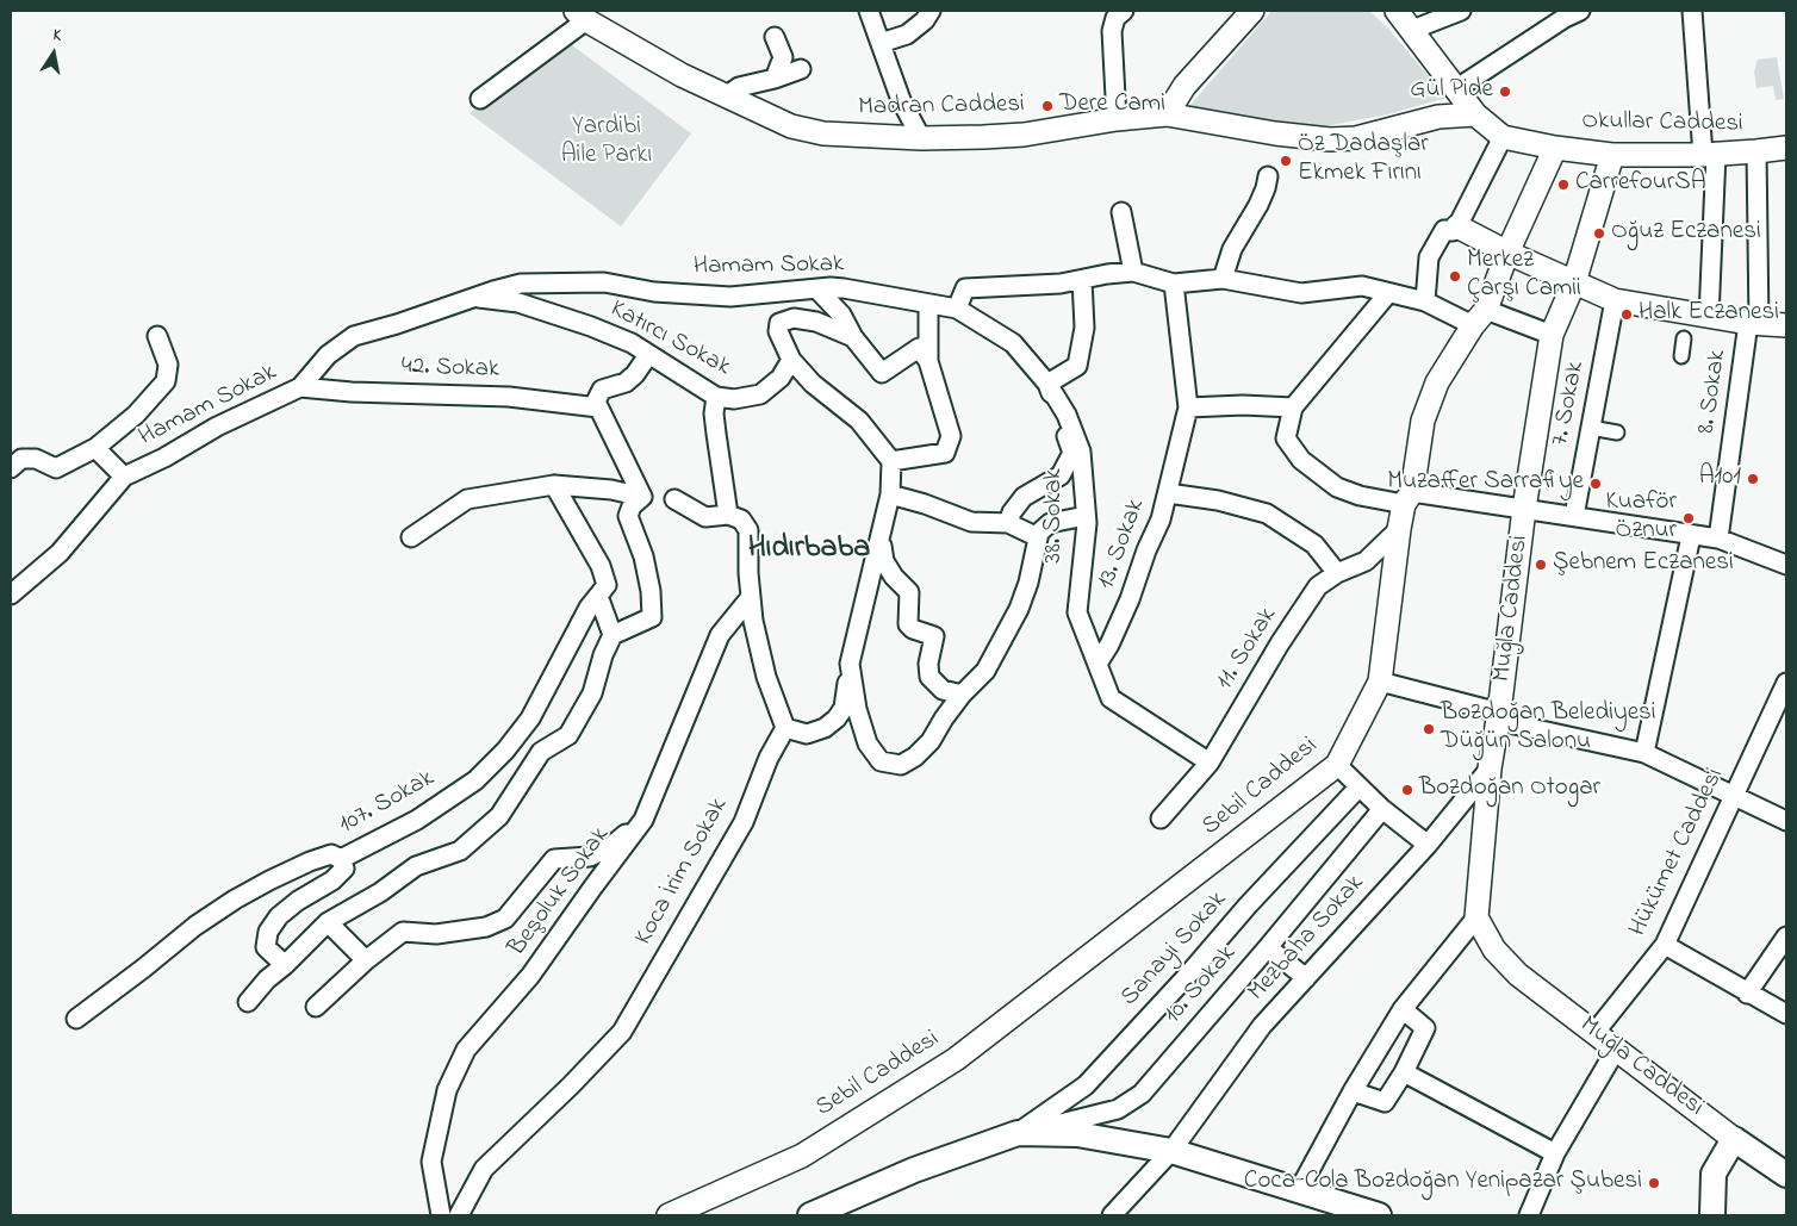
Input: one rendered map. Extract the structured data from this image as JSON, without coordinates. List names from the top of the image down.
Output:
{
  "streets": {
    "main road": ["Muğla Caddesi"],
    "street": [
      "Madran Caddesi",
      "Okullar Caddesi",
      "Hamam Sokak",
      "Katırcı Sokak",
      "42. Sokak",
      "8. Sokak",
      "7. Sokak",
      "38. Sokak",
      "13. Sokak",
      "11. Sokak",
      "Sebil Caddesi",
      "107. Sokak",
      "Hükümet Caddesi",
      "Koca İrim Sokak",
      "Beşoluk Sokak",
      "Mezbaha Sokak",
      "Sanayi Sokak",
      "10. Sokak"
    ]
  },
  "crossings": [
    ["Okullar Caddesi", "8. Sokak"],
    ["Okullar Caddesi", "Muğla Caddesi"],
    ["Okullar Caddesi", "Sebil Caddesi"],
    ["Hamam Sokak", "Katırcı Sokak"],
    ["Hamam Sokak", "42. Sokak"],
    ["Hamam Sokak", "38. Sokak"],
    ["38. Sokak", "13. Sokak"],
    ["Muğla Caddesi", "Hükümet Caddesi"],
    ["Muğla Caddesi", "Mezbaha Sokak"],
    ["11. Sokak", "Sebil Caddesi"],
    ["Sanayi Sokak", "10. Sokak"]
  ],
  "districts": ["Hıdırbaba"],
  "parks": ["Yardibi Aile Parkı"],
  "places": [
    "Gül Pide",
    "Dere Cami",
    "Öz Dadaşlar Ekmek Fırını",
    "CarrefourSA",
    "Oğuz Eczanesi",
    "Merkez Çarşı Camii",
    "Halk Eczanesi",
    "A101",
    "Muzaffer Sarrafiye",
    "Kuaför Öznur",
    "Şebnem Eczanesi",
    "Bozdoğan Belediyesi Düğün Salonu",
    "Bozdoğan Otogar",
    "Coca-Cola Bozdoğan Yenipazar Şubesi"
  ],
  "north": "top"
}
